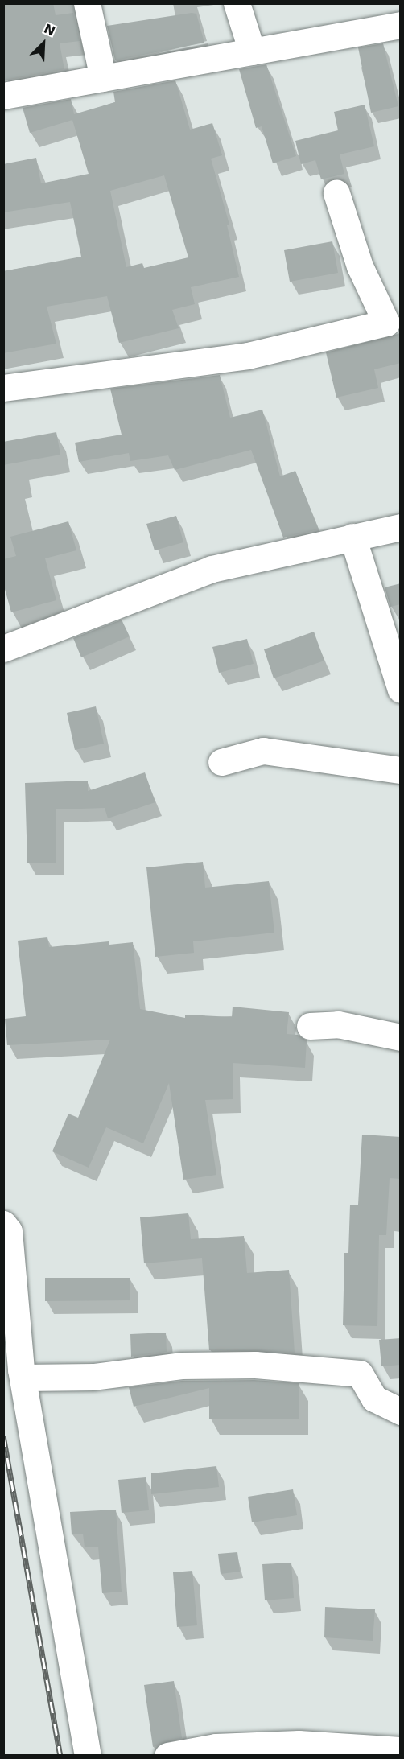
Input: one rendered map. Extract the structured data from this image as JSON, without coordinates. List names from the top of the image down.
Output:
{
  "north": "top right"
}
